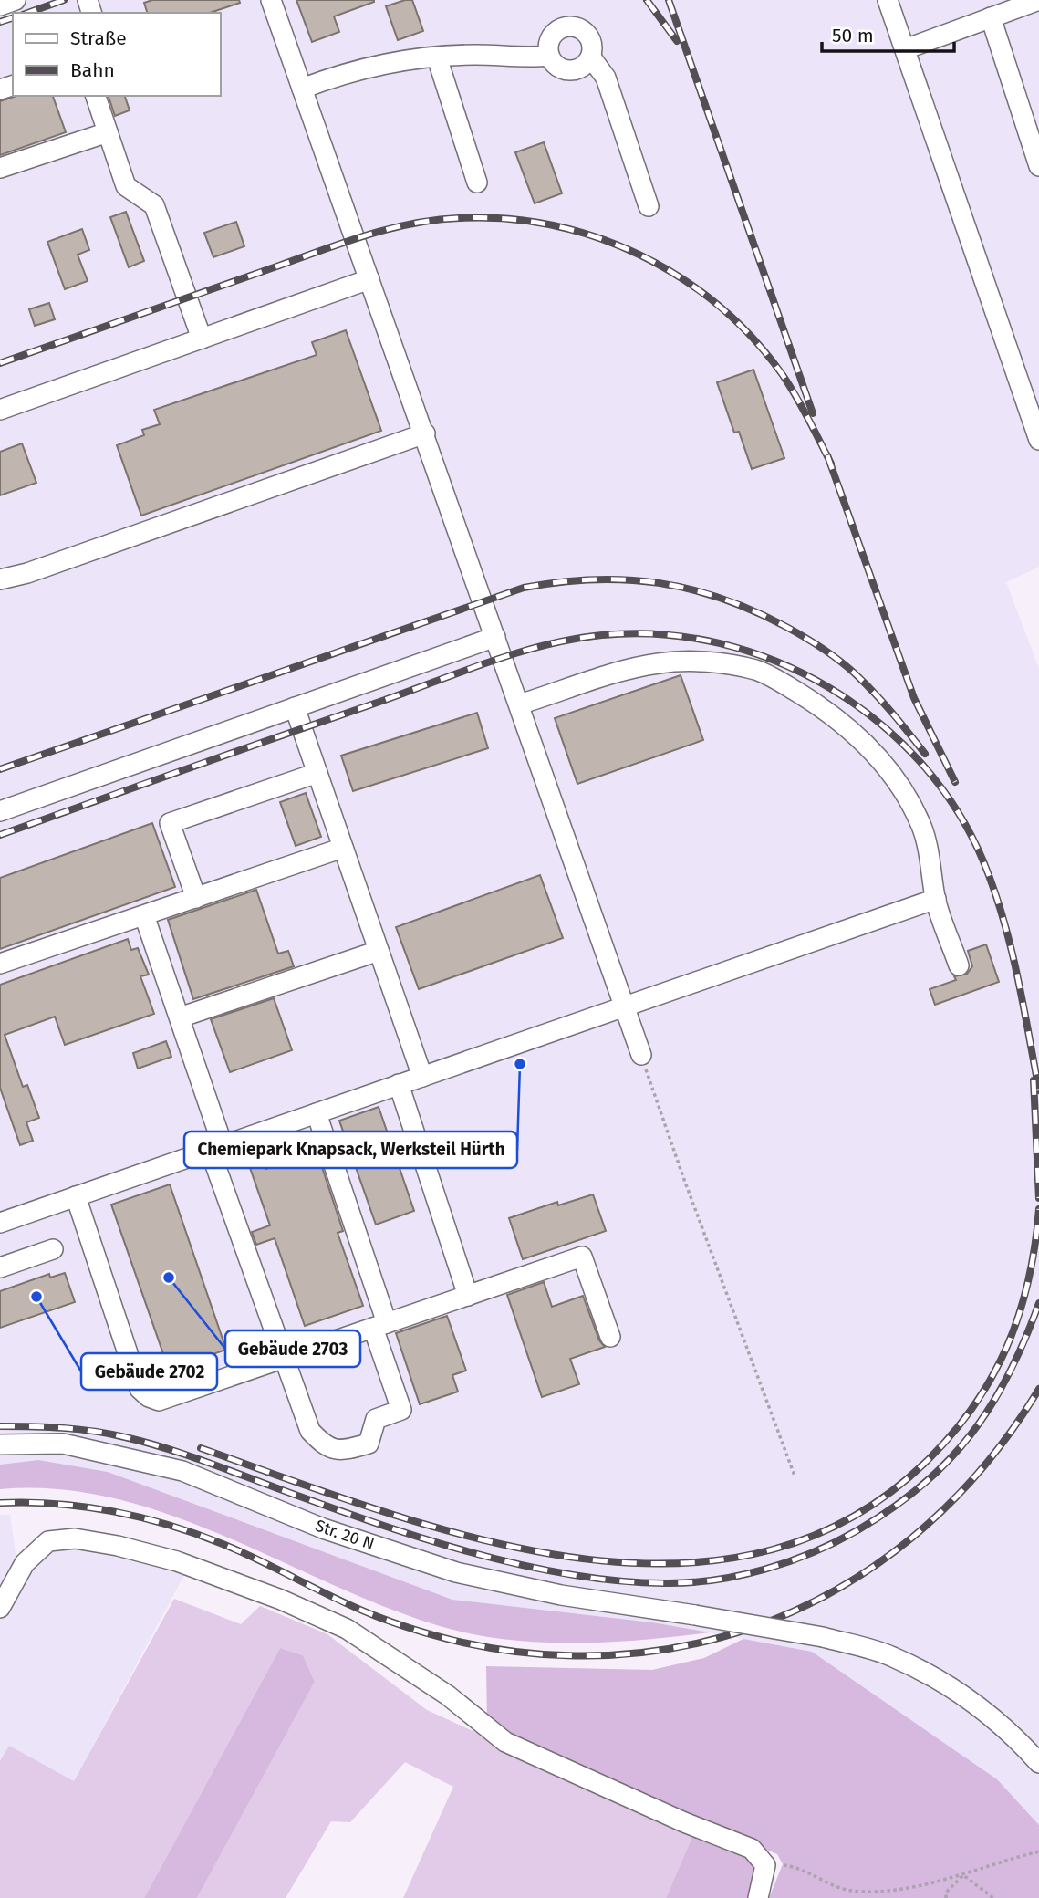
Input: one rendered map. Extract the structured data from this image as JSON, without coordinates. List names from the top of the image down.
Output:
{
  "streets": {
    "lane": ["Str. 20 N"]
  },
  "places": ["Chemiepark Knapsack, Werksteil Hürth", "Gebäude 2703", "Gebäude 2702"],
  "legend": ["Straße", "Bahn"],
  "scale_bar": "50 m"
}
